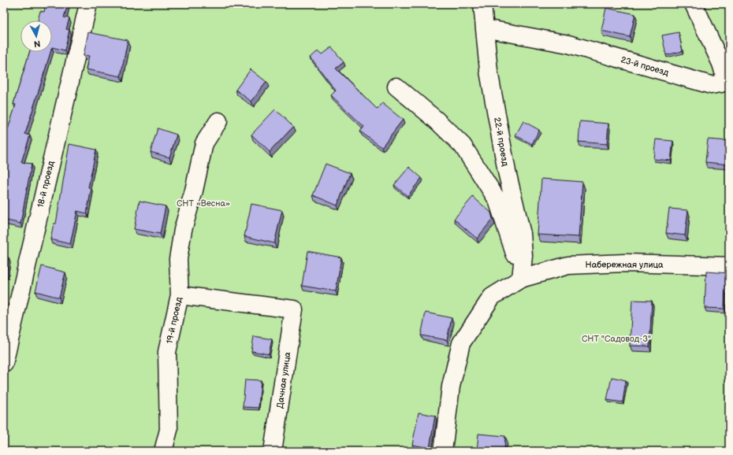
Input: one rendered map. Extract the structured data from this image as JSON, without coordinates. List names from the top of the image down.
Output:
{
  "streets": {
    "street": [
      "23-й проезд",
      "22-й проезд",
      "18-й проезд",
      "Набережная улица",
      "19-й проезд",
      "Дачная улица"
    ]
  },
  "crossings": [
    ["23-й проезд", "22-й проезд"],
    ["22-й проезд", "Набережная улица"],
    ["19-й проезд", "Дачная улица"]
  ],
  "parks": ["СНТ «Весна»", "СНТ \"Садовод-3\""],
  "north": "bottom"
}
